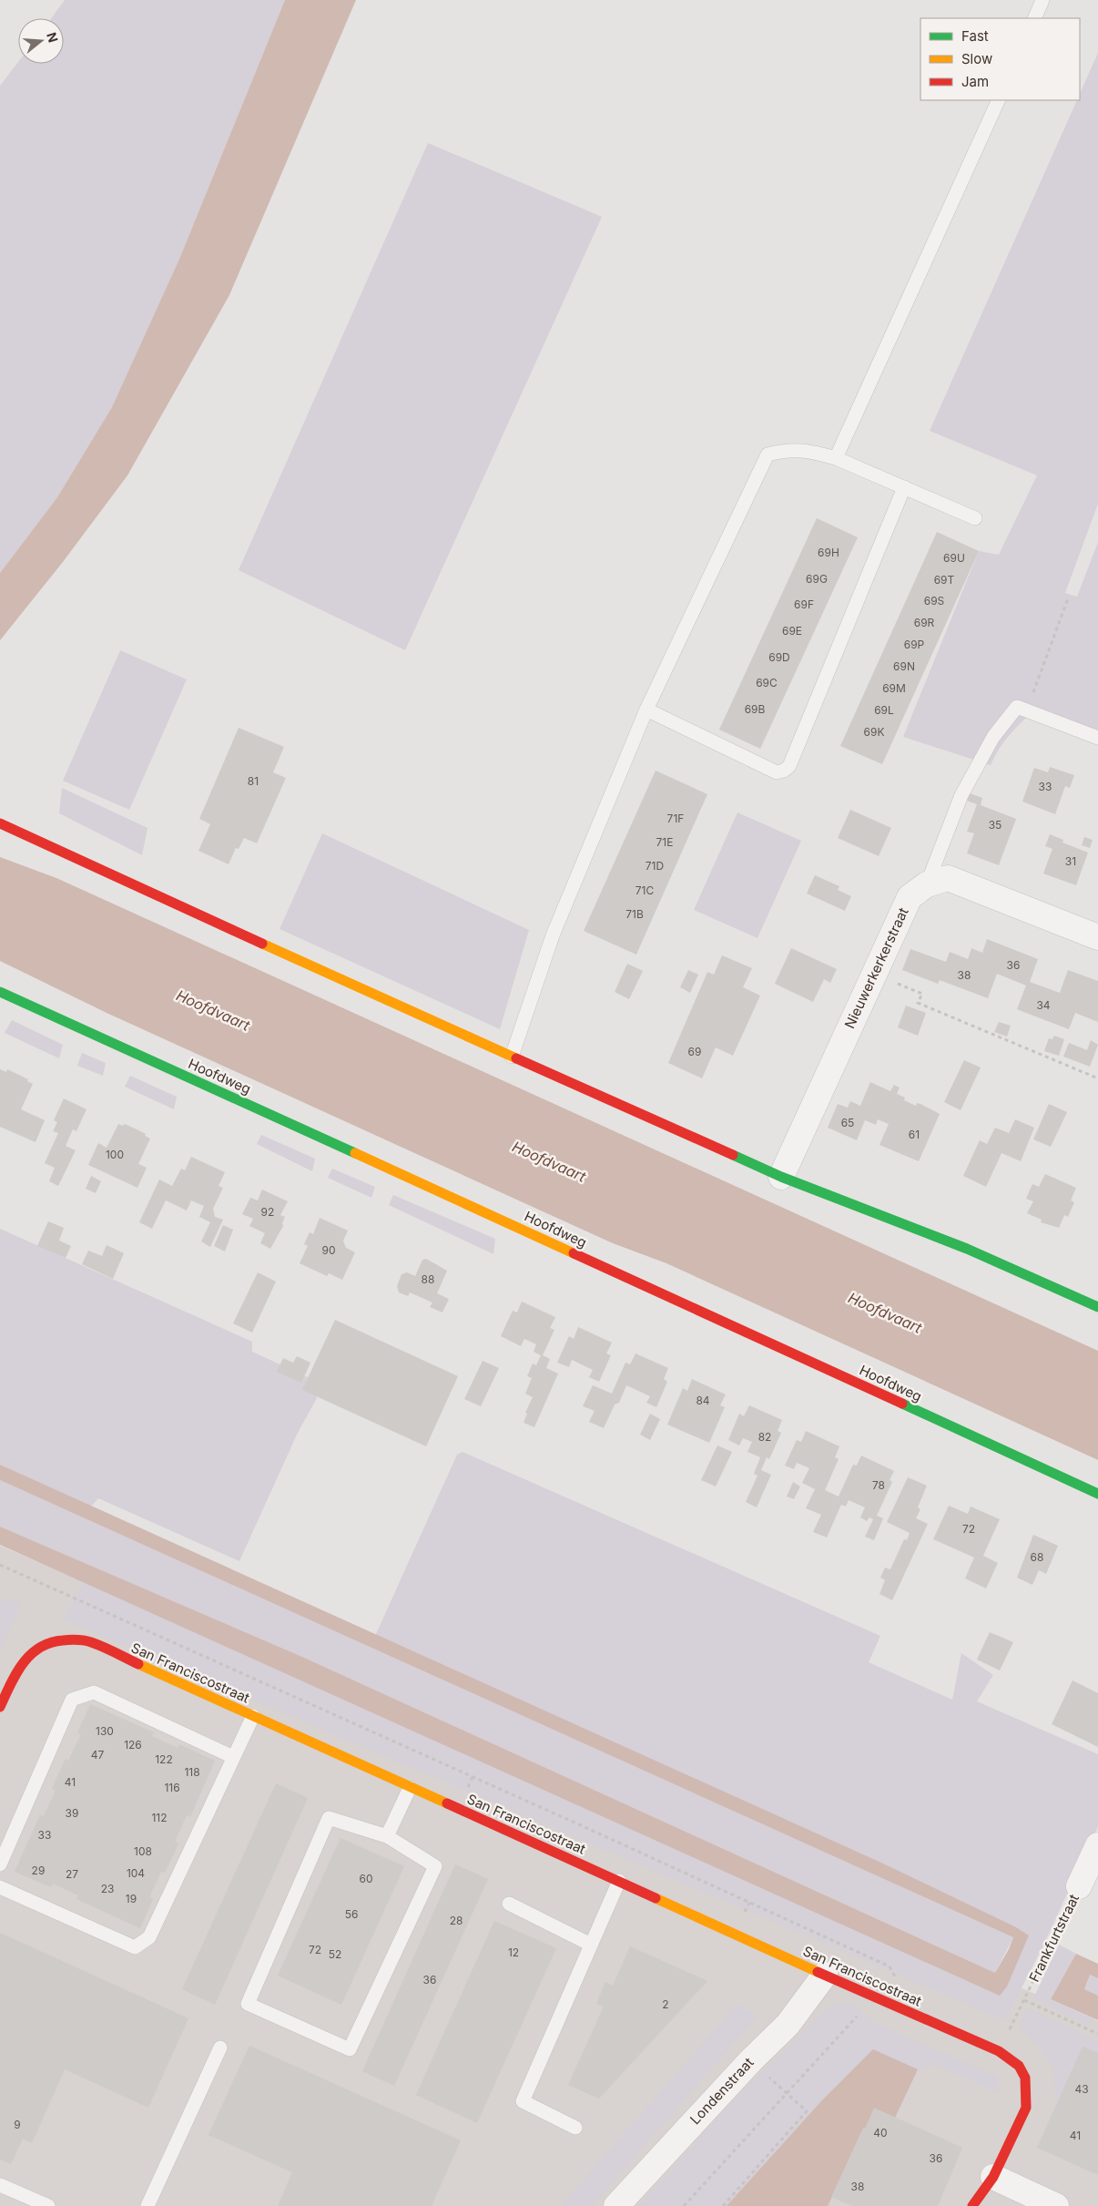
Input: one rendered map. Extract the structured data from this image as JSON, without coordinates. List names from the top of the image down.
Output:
{
  "streets": {
    "street": [
      "Nieuwerkerkerstraat",
      "Hoofdweg",
      "San Franciscostraat",
      "Frankfurtstraat",
      "Londenstraat"
    ]
  },
  "crossings": [
    ["San Franciscostraat", "Londenstraat"]
  ],
  "water": ["Hoofdvaart"],
  "house_numbers": [
    "69H",
    "69U",
    "69G",
    "69T",
    "69S",
    "69F",
    "69R",
    "69E",
    "69P",
    "69D",
    "69N",
    "69C",
    "69M",
    "69B",
    "69L",
    "69K",
    "81",
    "33",
    "71F",
    "35",
    "71E",
    "31",
    "71D",
    "71C",
    "71B",
    "36",
    "38",
    "34",
    "69",
    "65",
    "61",
    "100",
    "92",
    "90",
    "88",
    "84",
    "82",
    "78",
    "72",
    "68",
    "130",
    "126",
    "47",
    "122",
    "118",
    "41",
    "116",
    "39",
    "112",
    "33",
    "108",
    "29",
    "104",
    "27",
    "60",
    "23",
    "19",
    "56",
    "28",
    "72",
    "12",
    "52",
    "36",
    "2",
    "43",
    "9",
    "40",
    "41",
    "36",
    "38"
  ],
  "legend": ["Fast", "Slow", "Jam"],
  "north": "right"
}
